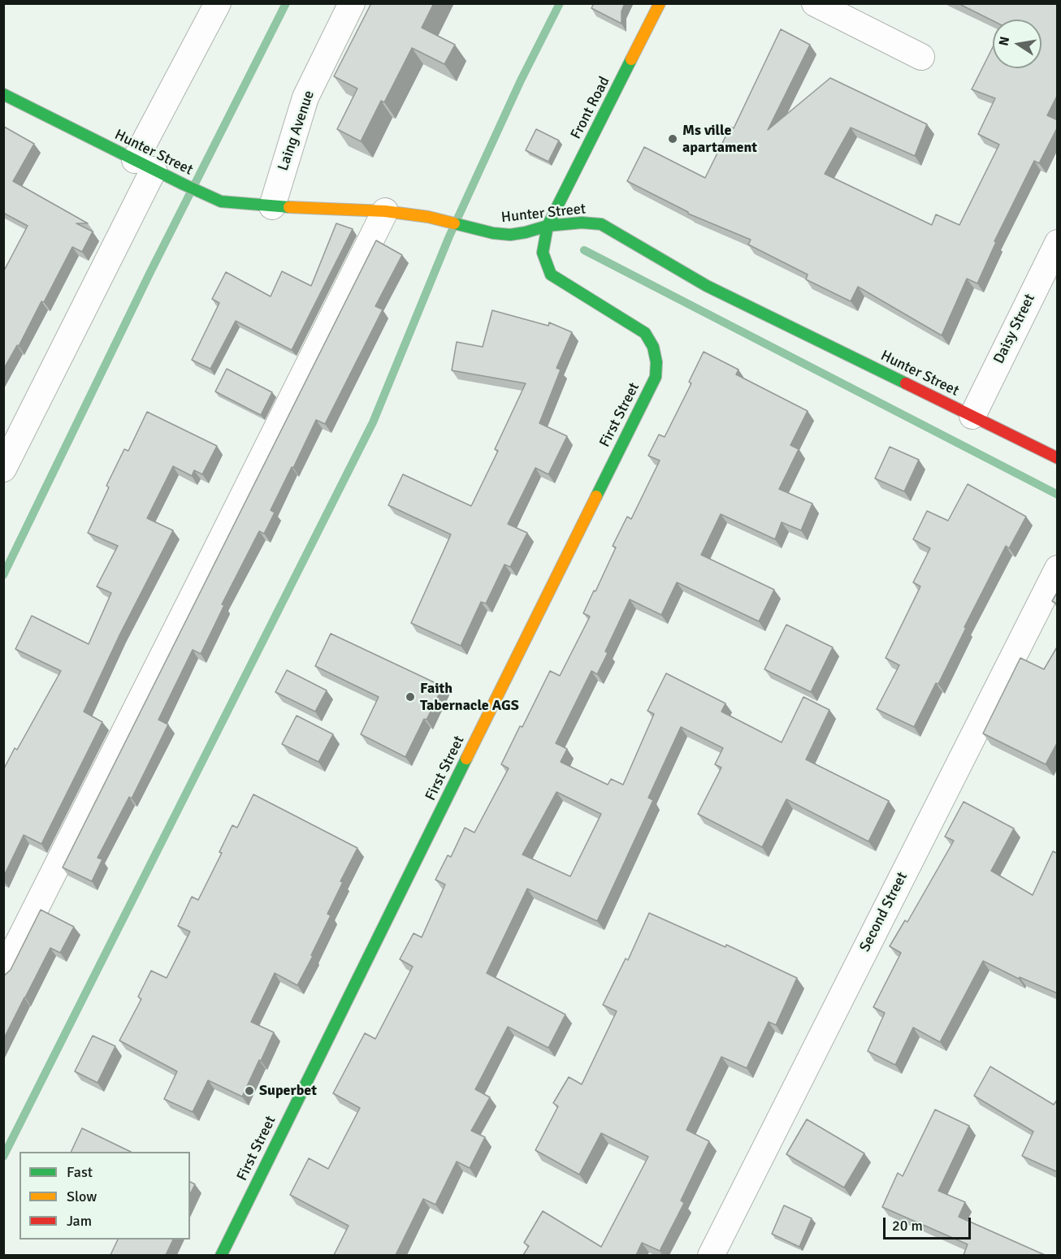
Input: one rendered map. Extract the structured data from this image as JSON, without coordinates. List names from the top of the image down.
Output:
{
  "streets": {
    "street": [
      "Front Road",
      "Laing Avenue",
      "Hunter Street",
      "Daisy Street",
      "First Street",
      "Second Street"
    ]
  },
  "crossings": [
    ["Front Road", "Hunter Street"],
    ["Front Road", "First Street"],
    ["Laing Avenue", "Hunter Street"],
    ["Hunter Street", "Daisy Street"],
    ["Hunter Street", "First Street"]
  ],
  "places": ["Ms ville apartament", "Faith Tabernacle AGS", "Superbet"],
  "legend": ["Fast", "Slow", "Jam"],
  "scale_bar": "20 m",
  "north": "left"
}
